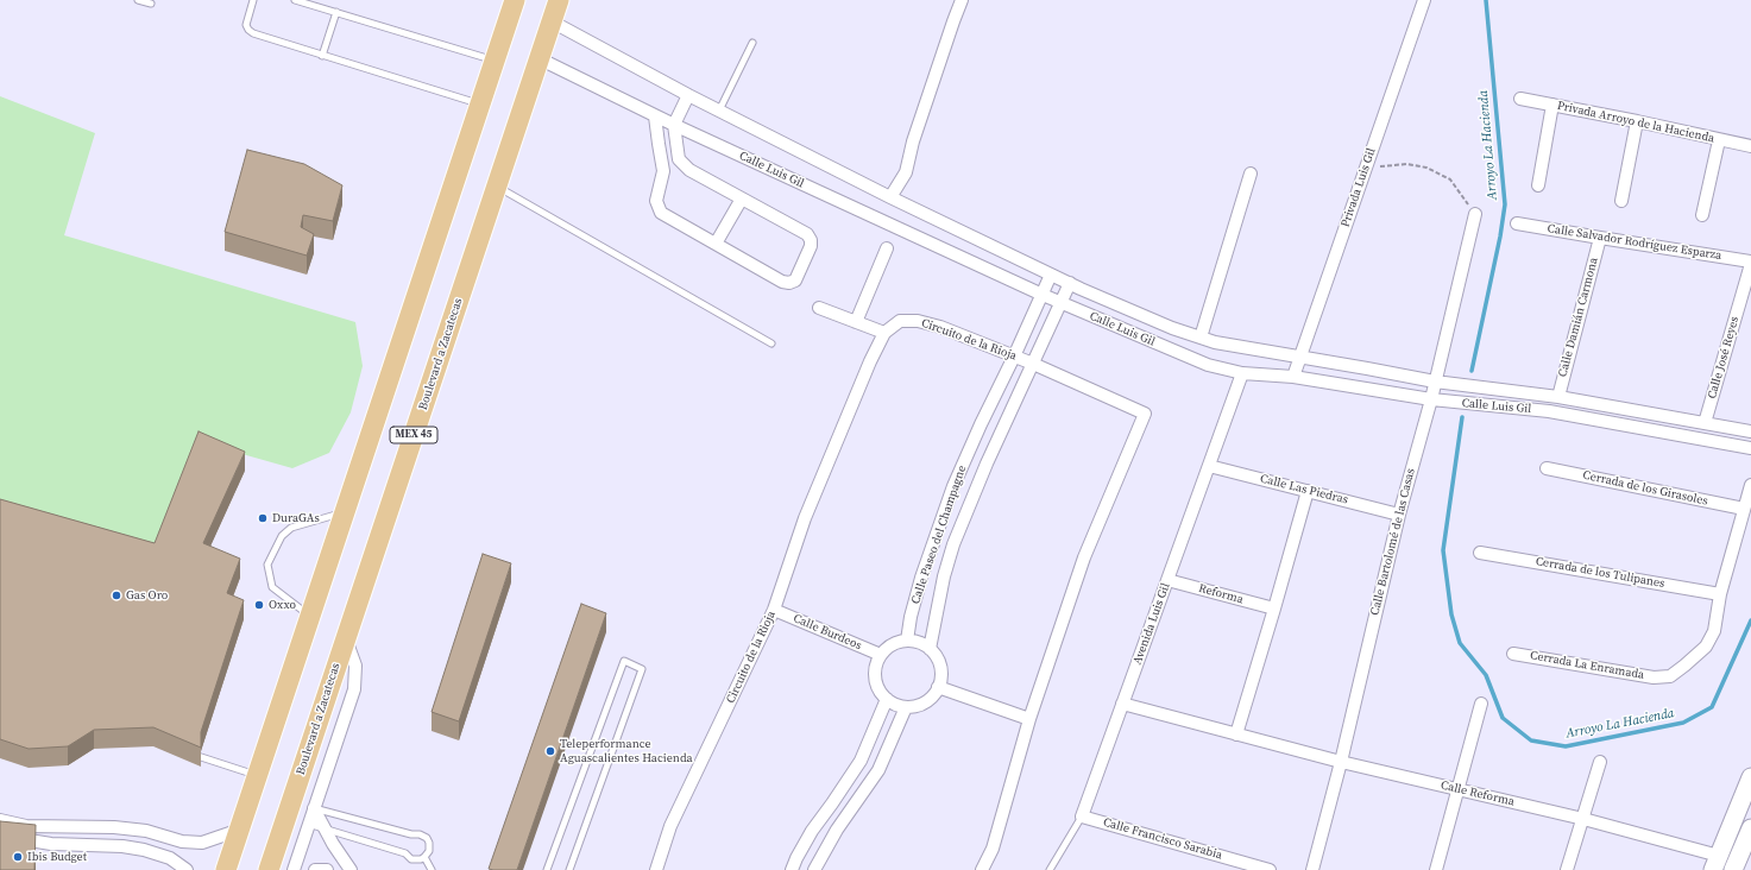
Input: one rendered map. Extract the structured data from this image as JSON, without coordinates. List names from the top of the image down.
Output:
{
  "streets": {
    "main road": ["Boulevard a Zacatecas", "MEX 45"],
    "street": [
      "Privada Arroyo de la Hacienda",
      "Calle Luis Gil",
      "Privada Luis Gil",
      "Calle Salvador Rodríguez Esparza",
      "Calle Damián Carmona",
      "Circuito de la Rioja",
      "Calle José Reyes",
      "Cerrada de los Girasoles",
      "Calle Las Piedras",
      "Calle Paseo del Champagne",
      "Calle Bartolomé de las Casas",
      "Cerrada de los Tulipanes",
      "Reforma",
      "Avenida Luis Gil",
      "Calle Burdeos",
      "Cerrada La Enramada",
      "Calle Reforma",
      "Calle Francisco Sarabia"
    ]
  },
  "crossings": [
    ["Calle Luis Gil", "Privada Luis Gil"],
    ["Calle Luis Gil", "Calle Damián Carmona"],
    ["Calle Luis Gil", "Boulevard a Zacatecas"],
    ["Calle Luis Gil", "Calle José Reyes"],
    ["Calle Luis Gil", "Calle Paseo del Champagne"],
    ["Calle Luis Gil", "Calle Bartolomé de las Casas"],
    ["Calle Luis Gil", "Avenida Luis Gil"],
    ["Calle Salvador Rodríguez Esparza", "Calle Damián Carmona"],
    ["Calle Salvador Rodríguez Esparza", "Calle José Reyes"],
    ["Circuito de la Rioja", "Calle Paseo del Champagne"],
    ["Circuito de la Rioja", "Calle Burdeos"],
    ["Cerrada de los Girasoles", "Cerrada La Enramada"],
    ["Calle Las Piedras", "Calle Bartolomé de las Casas"],
    ["Calle Las Piedras", "Avenida Luis Gil"],
    ["Calle Paseo del Champagne", "Calle Burdeos"],
    ["Calle Bartolomé de las Casas", "Calle Reforma"],
    ["Cerrada de los Tulipanes", "Cerrada La Enramada"],
    ["Reforma", "Avenida Luis Gil"],
    ["Avenida Luis Gil", "Calle Reforma"],
    ["Avenida Luis Gil", "Calle Francisco Sarabia"]
  ],
  "water": ["Arroyo La Hacienda"],
  "places": [
    "DuraGAs",
    "Gas Oro",
    "Oxxo",
    "Teleperformance Aguascalientes Hacienda",
    "Ibis Budget"
  ]
}
